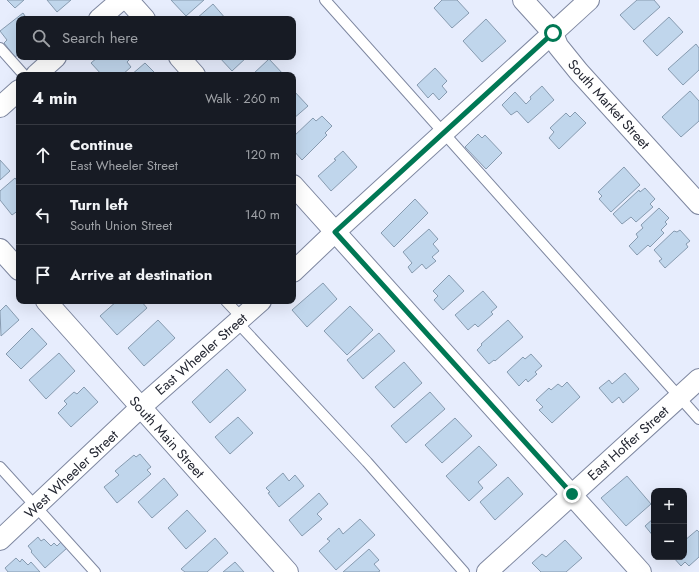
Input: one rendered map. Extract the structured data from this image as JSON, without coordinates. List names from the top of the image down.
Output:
{
  "streets": {
    "street": [
      "South Market Street",
      "East Wheeler Street",
      "South Main Street",
      "East Hoffer Street",
      "West Wheeler Street"
    ]
  },
  "crossings": [
    ["East Wheeler Street", "South Main Street"],
    ["East Wheeler Street", "West Wheeler Street"],
    ["South Main Street", "West Wheeler Street"]
  ],
  "page": {
    "search": "Search here",
    "heading": ["4 min", "Walk · 260 m"],
    "list": [
      ["Continue", "East Wheeler Street", "120 m"],
      ["Turn left", "South Union Street", "140 m"],
      "Arrive at destination"
    ],
    "map_buttons": ["+", "−"]
  }
}
